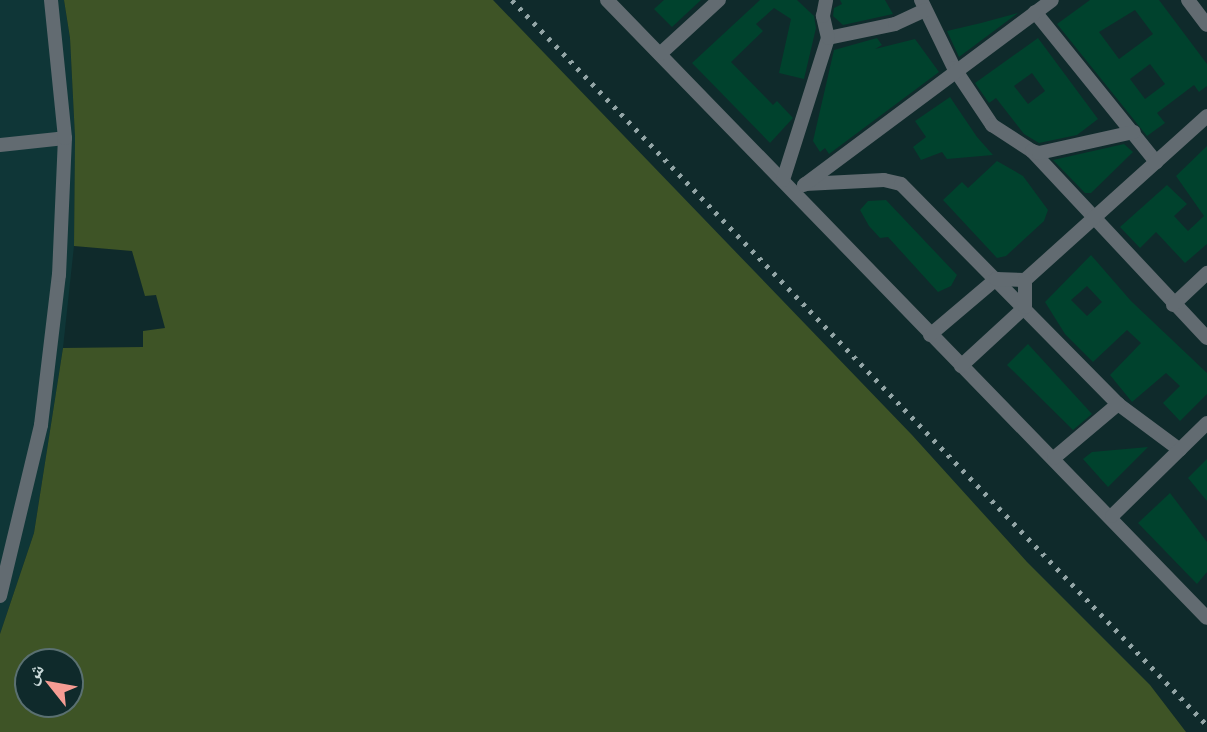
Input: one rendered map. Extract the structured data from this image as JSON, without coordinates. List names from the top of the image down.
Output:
{
  "north": "top left"
}
